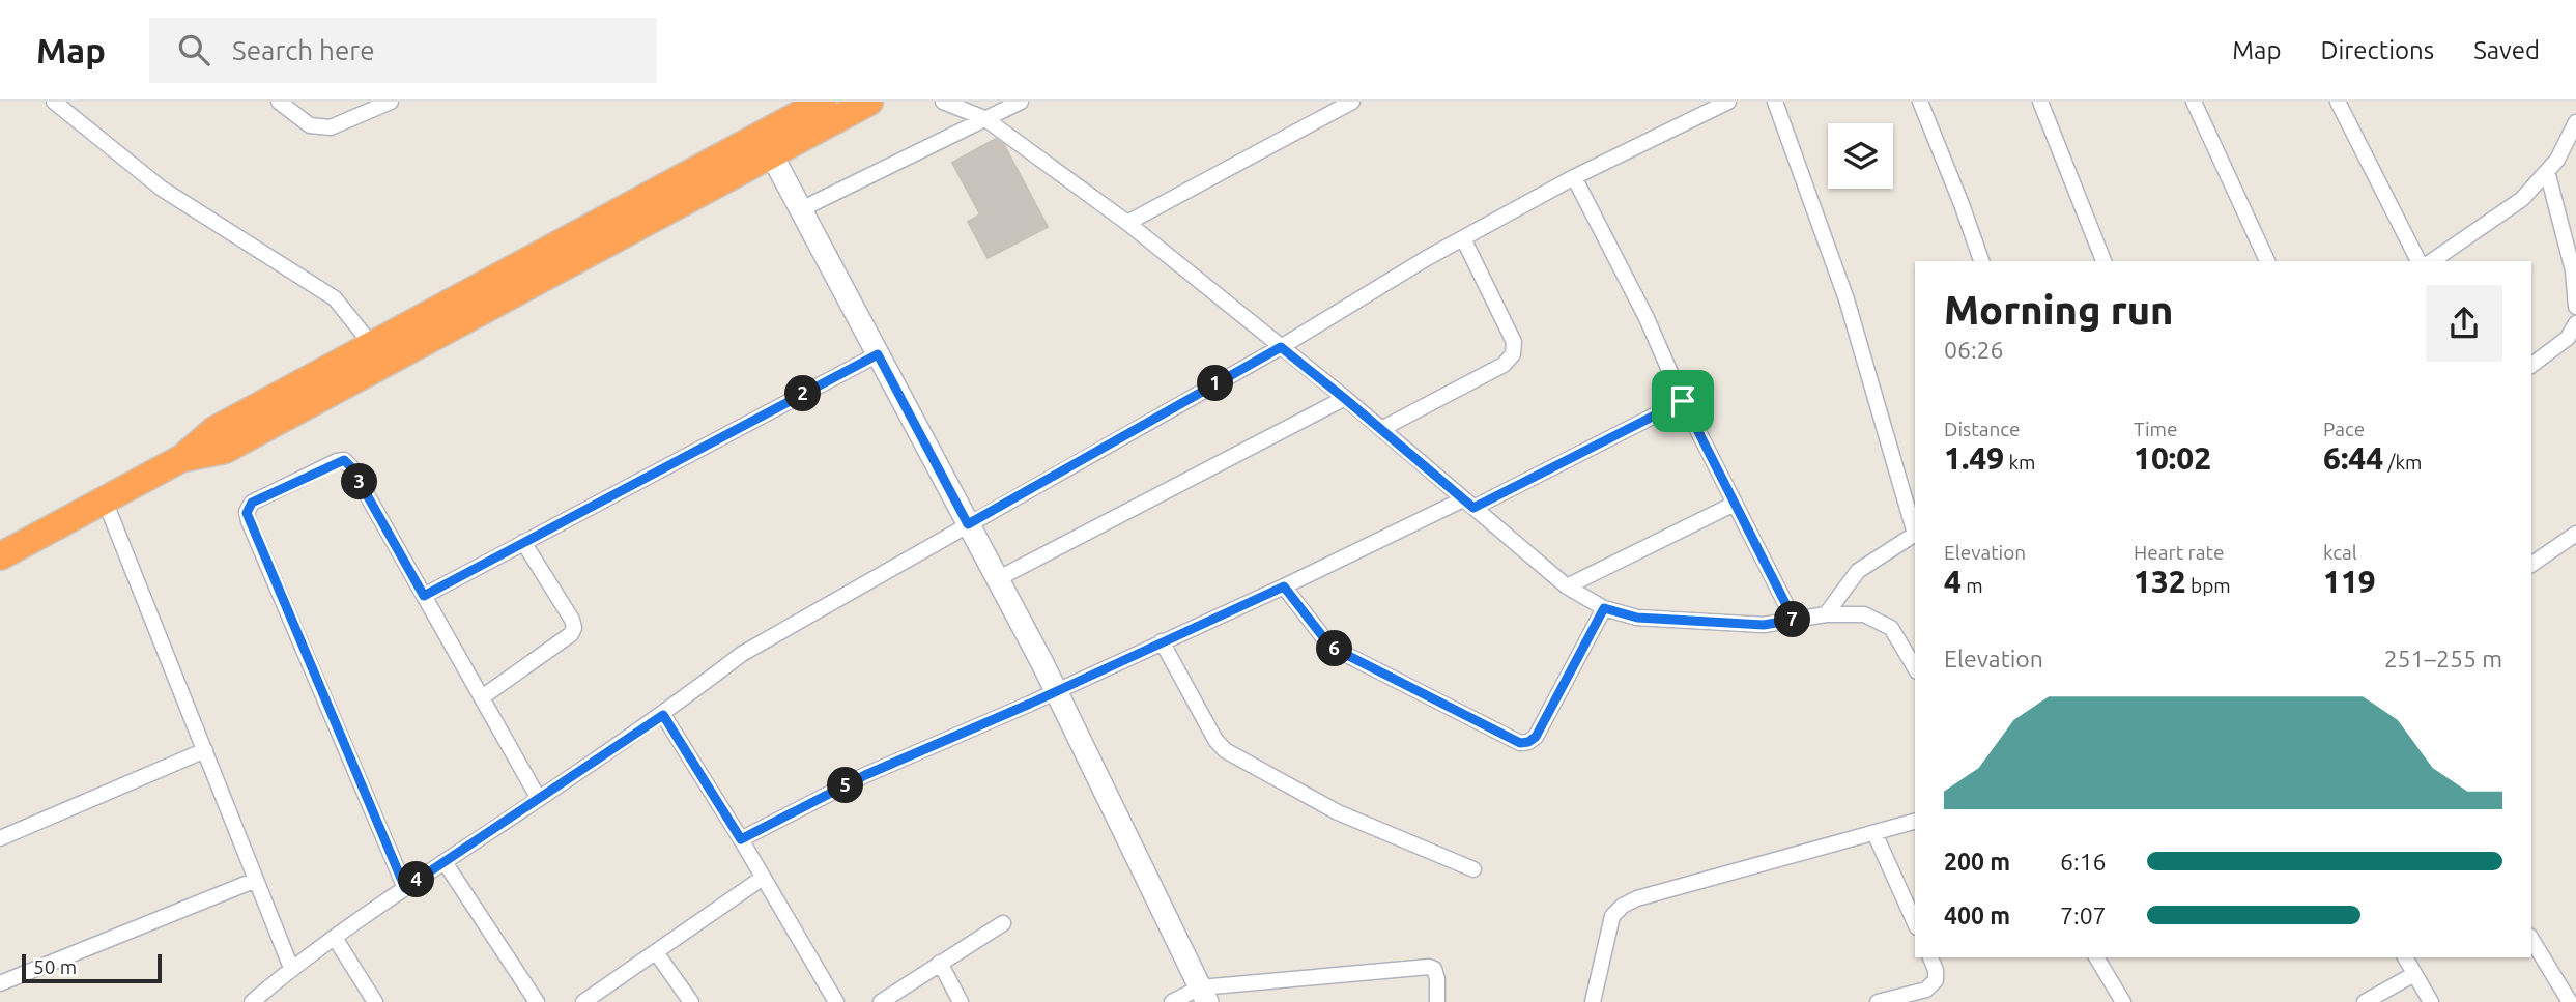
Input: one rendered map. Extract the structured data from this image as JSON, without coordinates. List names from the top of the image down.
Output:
{
  "scale_bar": "50 m",
  "page": {
    "header": "Map",
    "search": "Search here",
    "nav": ["Map", "Directions", "Saved"],
    "heading": ["Morning run", "06:26"],
    "pins": [
      "1",
      "2",
      "3",
      "7",
      "6",
      "5",
      "4"
    ],
    "stats": [
      ["Distance", "1.49 km"],
      ["Time", "10:02"],
      ["Pace", "6:44 /km"],
      ["Elevation", "4 m"],
      ["Heart rate", "132 bpm"],
      ["kcal", "119"]
    ],
    "chart": ["Elevation", "251–255 m"],
    "list": [
      {
        "name": "200 m",
        "note": "6:16"
      },
      {
        "name": "400 m",
        "note": "7:07"
      }
    ],
    "scale": "50 m"
  }
}
